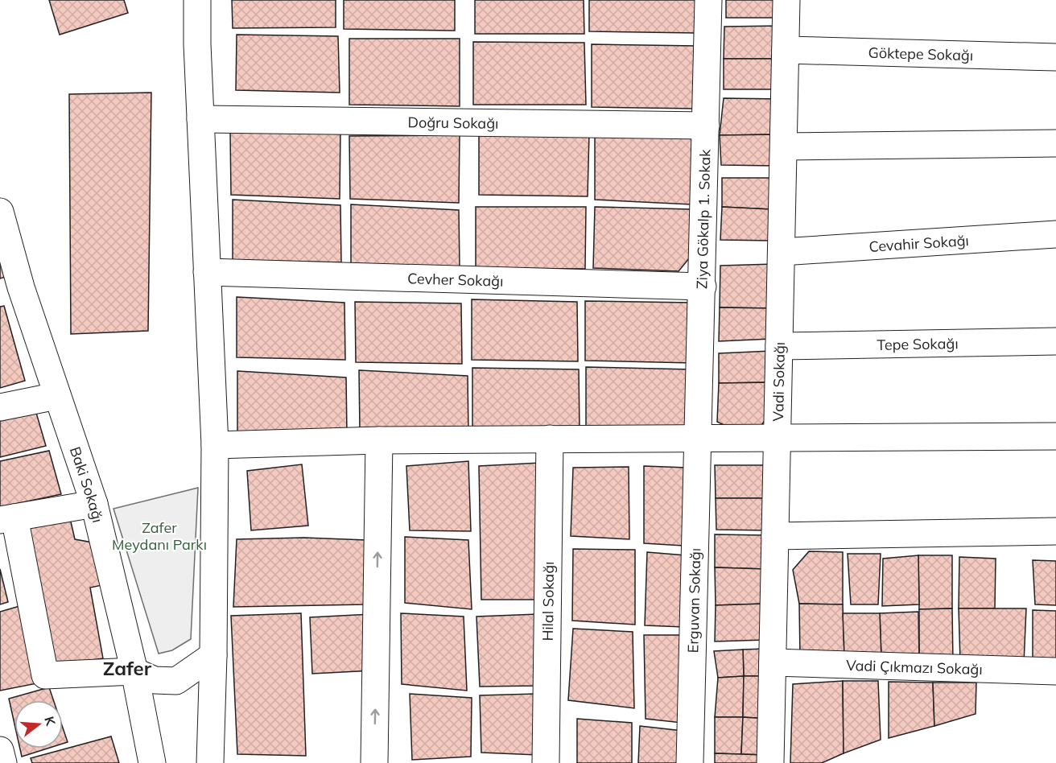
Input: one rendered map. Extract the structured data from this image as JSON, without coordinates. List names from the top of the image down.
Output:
{
  "streets": {
    "street": [
      "Göktepe Sokağı",
      "Doğru Sokağı",
      "Ziya Gökalp 1. Sokak",
      "Cevahir Sokağı",
      "Cevher Sokağı",
      "Tepe Sokağı",
      "Vadi Sokağı",
      "Baki Sokağı",
      "Erguvan Sokağı",
      "Hilal Sokağı",
      "Vadi Çıkmazı Sokağı"
    ]
  },
  "crossings": [
    ["Göktepe Sokağı", "Vadi Sokağı"],
    ["Doğru Sokağı", "Ziya Gökalp 1. Sokak"],
    ["Ziya Gökalp 1. Sokak", "Cevher Sokağı"],
    ["Ziya Gökalp 1. Sokak", "Erguvan Sokağı"],
    ["Cevahir Sokağı", "Vadi Sokağı"],
    ["Tepe Sokağı", "Vadi Sokağı"],
    ["Vadi Sokağı", "Vadi Çıkmazı Sokağı"]
  ],
  "districts": ["Zafer"],
  "parks": ["Zafer Meydanı Parkı"],
  "north": "right"
}
